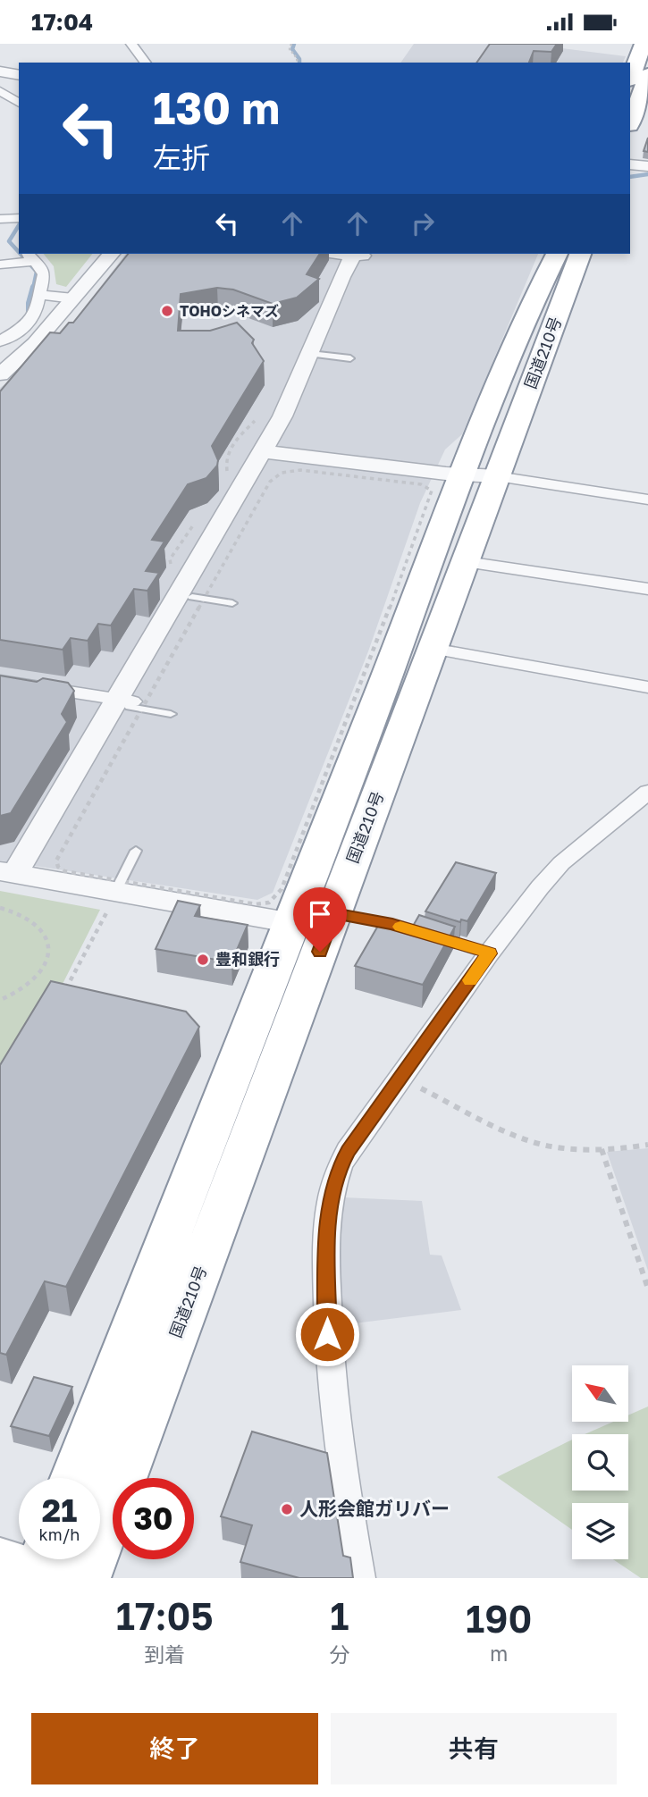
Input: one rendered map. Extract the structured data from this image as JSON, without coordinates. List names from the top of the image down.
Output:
{
  "streets": {
    "highway": ["国道210号"]
  },
  "places": ["TOHOシネマズ", "豊和銀行", "人形会館ガリバー"],
  "north": "top left",
  "page": {
    "status": "17:04",
    "turn": ["130 m", "左折"],
    "speed": "21 km/h",
    "limit": "30",
    "eta": [
      "17:05",
      "到着",
      "1",
      "分",
      "190",
      "m"
    ],
    "buttons": ["終了", "共有"]
  }
}
